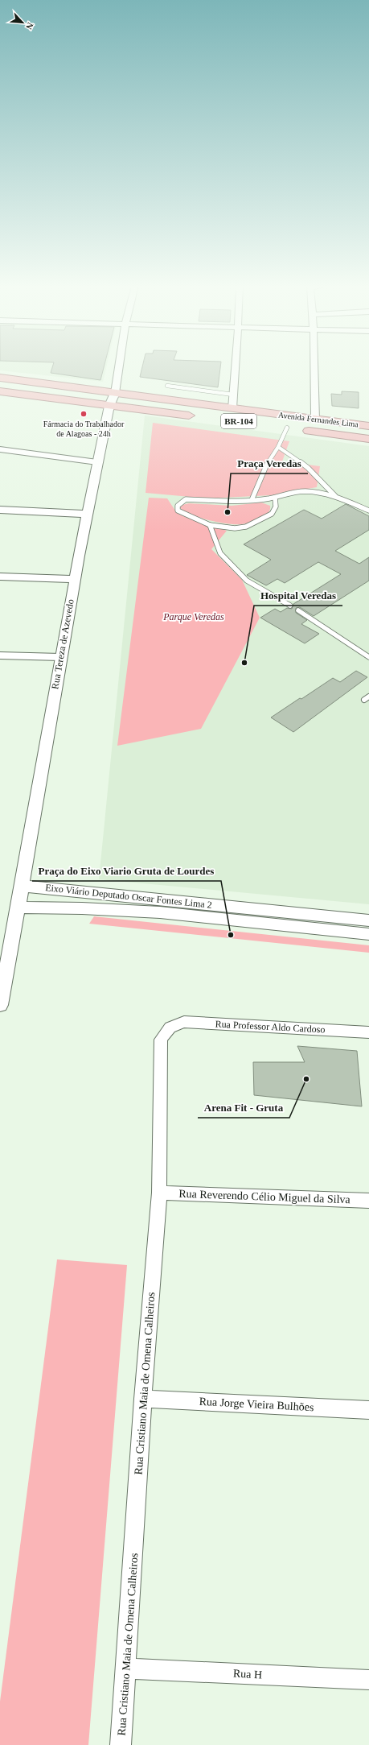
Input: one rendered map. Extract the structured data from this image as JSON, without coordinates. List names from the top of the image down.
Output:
{
  "streets": {
    "highway": ["Avenida Fernandes Lima", "BR-104"],
    "street": [
      "Rua Tereza de Azevedo",
      "Eixo Viário Deputado Oscar Fontes Lima 2",
      "Rua Professor Aldo Cardoso",
      "Rua Reverendo Célio Miguel da Silva",
      "Rua Cristiano Maia de Omena Calheiros",
      "Rua Jorge Vieira Bulhões",
      "Rua H"
    ]
  },
  "crossings": [
    ["Avenida Fernandes Lima", "Rua Tereza de Azevedo"],
    ["Rua Tereza de Azevedo", "Eixo Viário Deputado Oscar Fontes Lima 2"],
    ["Rua Professor Aldo Cardoso", "Rua Cristiano Maia de Omena Calheiros"],
    ["Rua Reverendo Célio Miguel da Silva", "Rua Cristiano Maia de Omena Calheiros"],
    ["Rua Cristiano Maia de Omena Calheiros", "Rua Jorge Vieira Bulhões"],
    ["Rua Cristiano Maia de Omena Calheiros", "Rua H"]
  ],
  "parks": ["Parque Veredas"],
  "places": [
    "Fármacia do Trabalhador de Alagoas - 24h",
    "Praça Veredas",
    "Hospital Veredas",
    "Praça do Eixo Viario Gruta de Lourdes",
    "Arena Fit - Gruta"
  ],
  "north": "bottom right"
}
